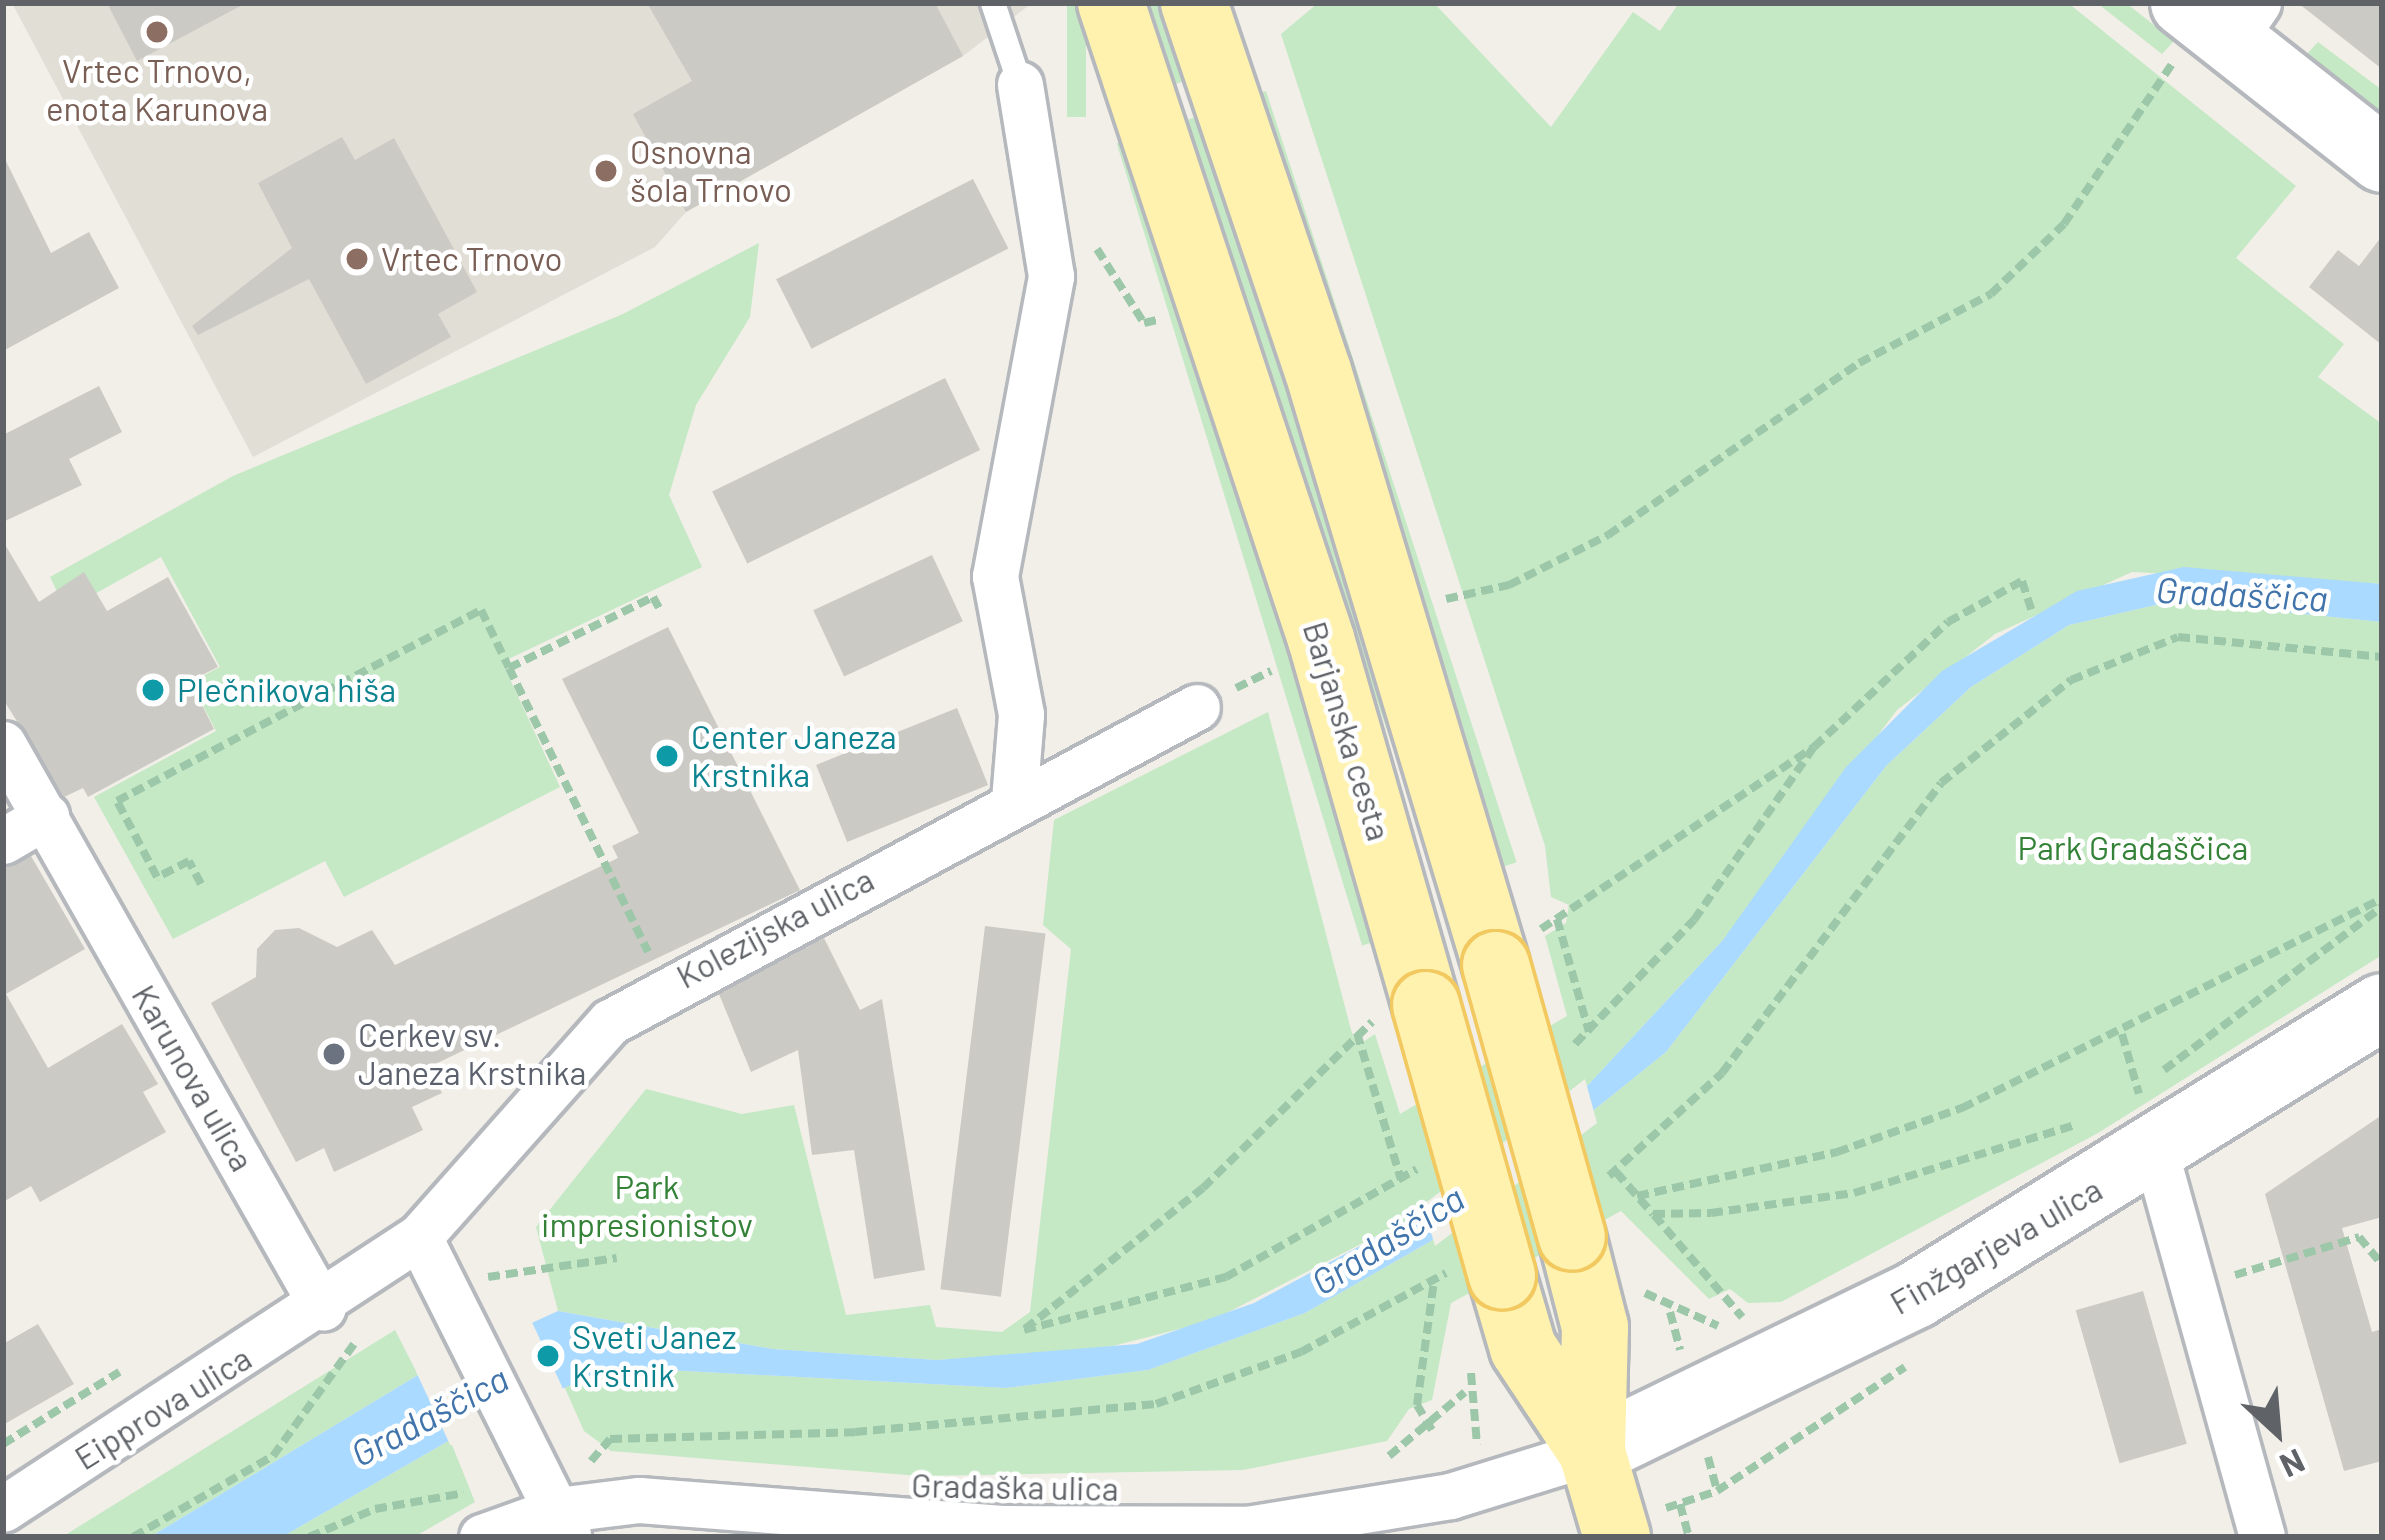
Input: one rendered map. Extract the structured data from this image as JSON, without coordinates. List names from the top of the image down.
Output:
{
  "streets": {
    "main road": ["Barjanska cesta"],
    "street": [
      "Kolezijska ulica",
      "Karunova ulica",
      "Finžgarjeva ulica",
      "Eipprova ulica",
      "Gradaška ulica"
    ]
  },
  "crossings": [
    ["Barjanska cesta", "Finžgarjeva ulica"],
    ["Barjanska cesta", "Gradaška ulica"],
    ["Karunova ulica", "Eipprova ulica"],
    ["Finžgarjeva ulica", "Gradaška ulica"]
  ],
  "water": ["Gradaščica"],
  "parks": ["Park Gradaščica", "Park impresionistov"],
  "places": [
    "Vrtec Trnovo, enota Karunova",
    "Osnovna šola Trnovo",
    "Vrtec Trnovo",
    "Plečnikova hiša",
    "Center Janeza Krstnika",
    "Cerkev sv. Janeza Krstnika",
    "Sveti Janez Krstnik"
  ],
  "north": "bottom right"
}
